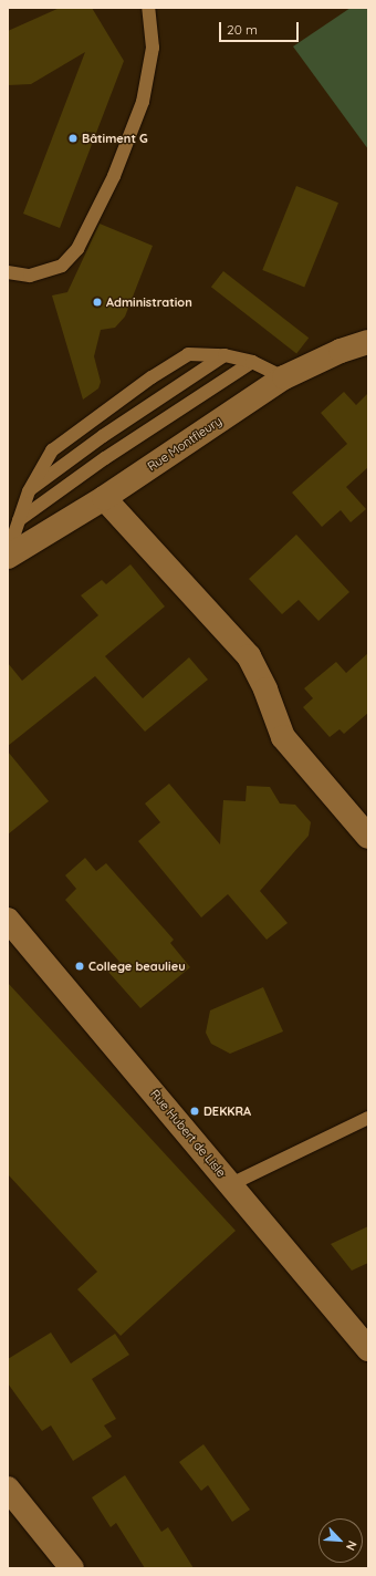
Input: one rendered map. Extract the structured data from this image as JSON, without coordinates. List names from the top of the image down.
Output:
{
  "streets": {
    "street": ["Rue Montfleury", "Rue Hubert de Lisle"]
  },
  "places": [
    "Bâtiment G",
    "Administration",
    "College beaulieu",
    "DEKKRA"
  ],
  "scale_bar": "20 m",
  "north": "bottom right"
}
